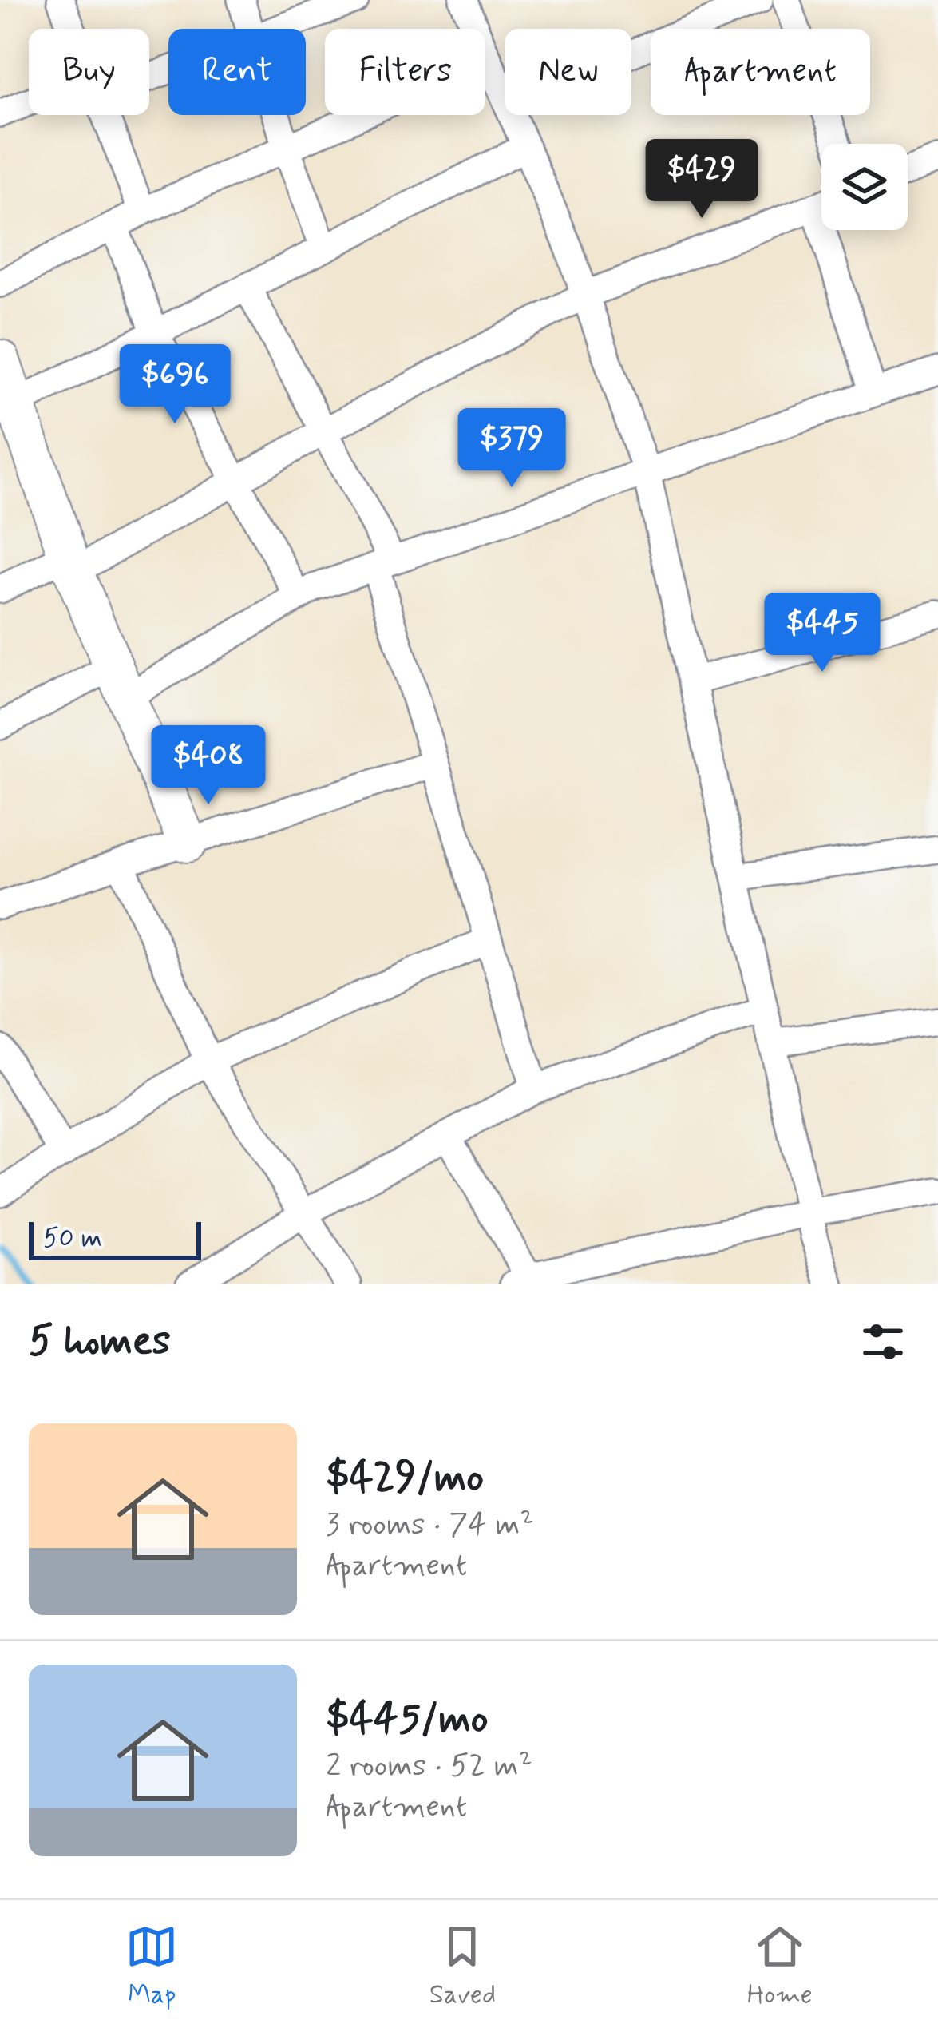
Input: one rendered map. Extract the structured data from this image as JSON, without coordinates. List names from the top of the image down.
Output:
{
  "scale_bar": "50 m",
  "page": {
    "chip": [
      "Buy",
      "Rent",
      "Filters",
      "New",
      "Apartment"
    ],
    "price": [
      "$429",
      "$696",
      "$379",
      "$445",
      "$408"
    ],
    "scale": "50 m",
    "heading": "5 homes",
    "list": [
      {
        "name": "$429/mo",
        "note": "3 rooms · 74 m² · Apartment"
      },
      {
        "name": "$445/mo",
        "note": "2 rooms · 52 m² · Apartment"
      }
    ],
    "tabs": ["Map", "Saved", "Home"]
  }
}
